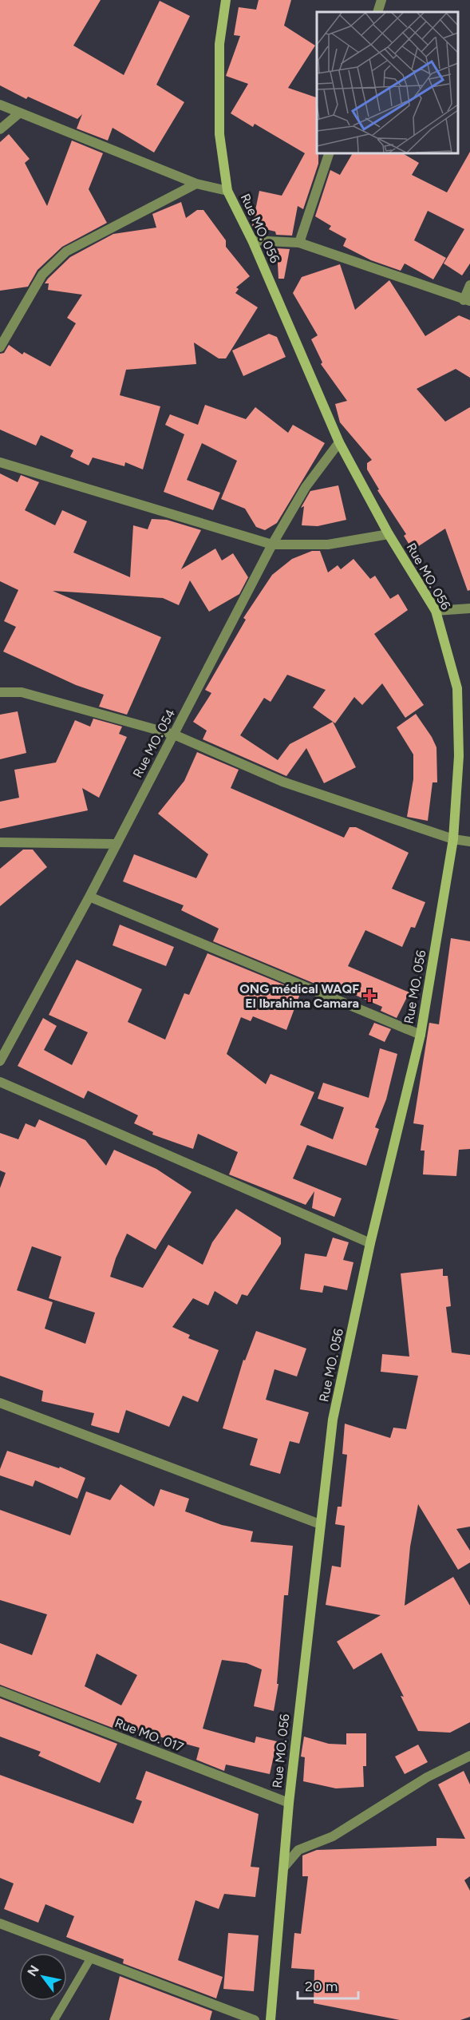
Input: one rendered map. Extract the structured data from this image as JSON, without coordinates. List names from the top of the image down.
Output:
{
  "streets": {
    "street": ["Rue MO. 056", "Rue MO. 054", "Rue MO. 017"]
  },
  "crossings": [
    ["Rue MO. 056", "Rue MO. 054"],
    ["Rue MO. 056", "Rue MO. 017"]
  ],
  "places": {
    "health": ["ONG médical WAQF El Ibrahima Camara"]
  },
  "scale_bar": "20 m",
  "north": "top left"
}
